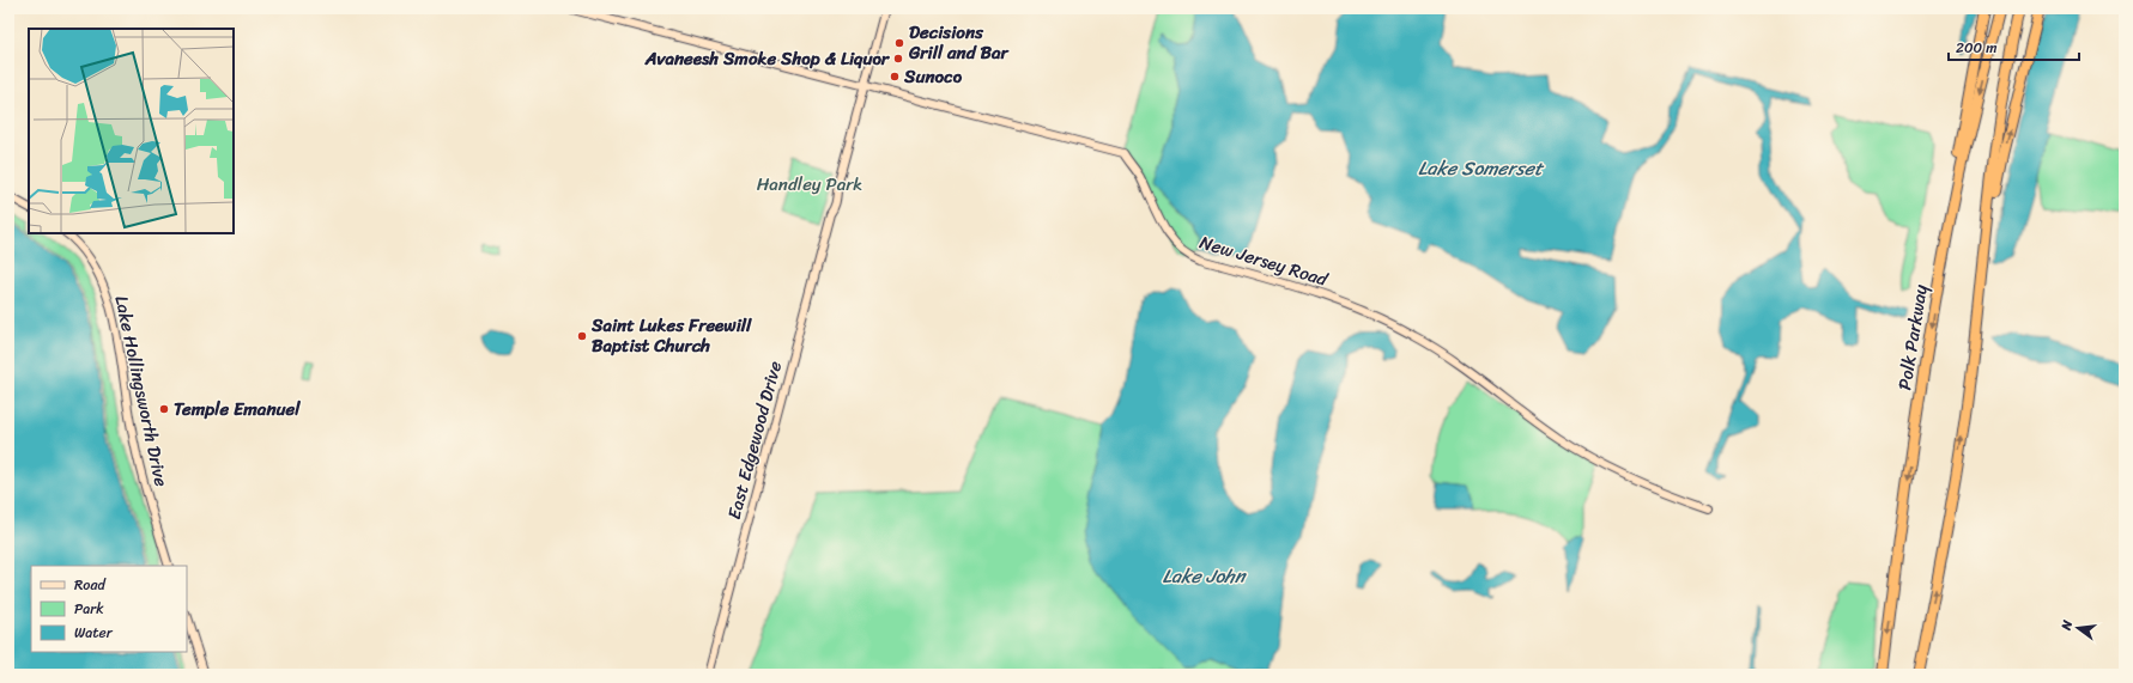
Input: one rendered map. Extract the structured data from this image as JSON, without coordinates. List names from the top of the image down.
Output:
{
  "streets": {
    "highway": ["Polk Parkway"],
    "street": ["New Jersey Road", "Lake Hollingsworth Drive", "East Edgewood Drive"]
  },
  "crossings": [
    ["New Jersey Road", "East Edgewood Drive"]
  ],
  "water": ["Lake Somerset", "Lake John"],
  "parks": ["Handley Park"],
  "places": [
    "Decisions Grill and Bar",
    "Avaneesh Smoke Shop & Liquor",
    "Sunoco",
    "Saint Lukes Freewill Baptist Church",
    "Temple Emanuel"
  ],
  "legend": ["Road", "Park", "Water"],
  "scale_bar": "200 m",
  "north": "left"
}
